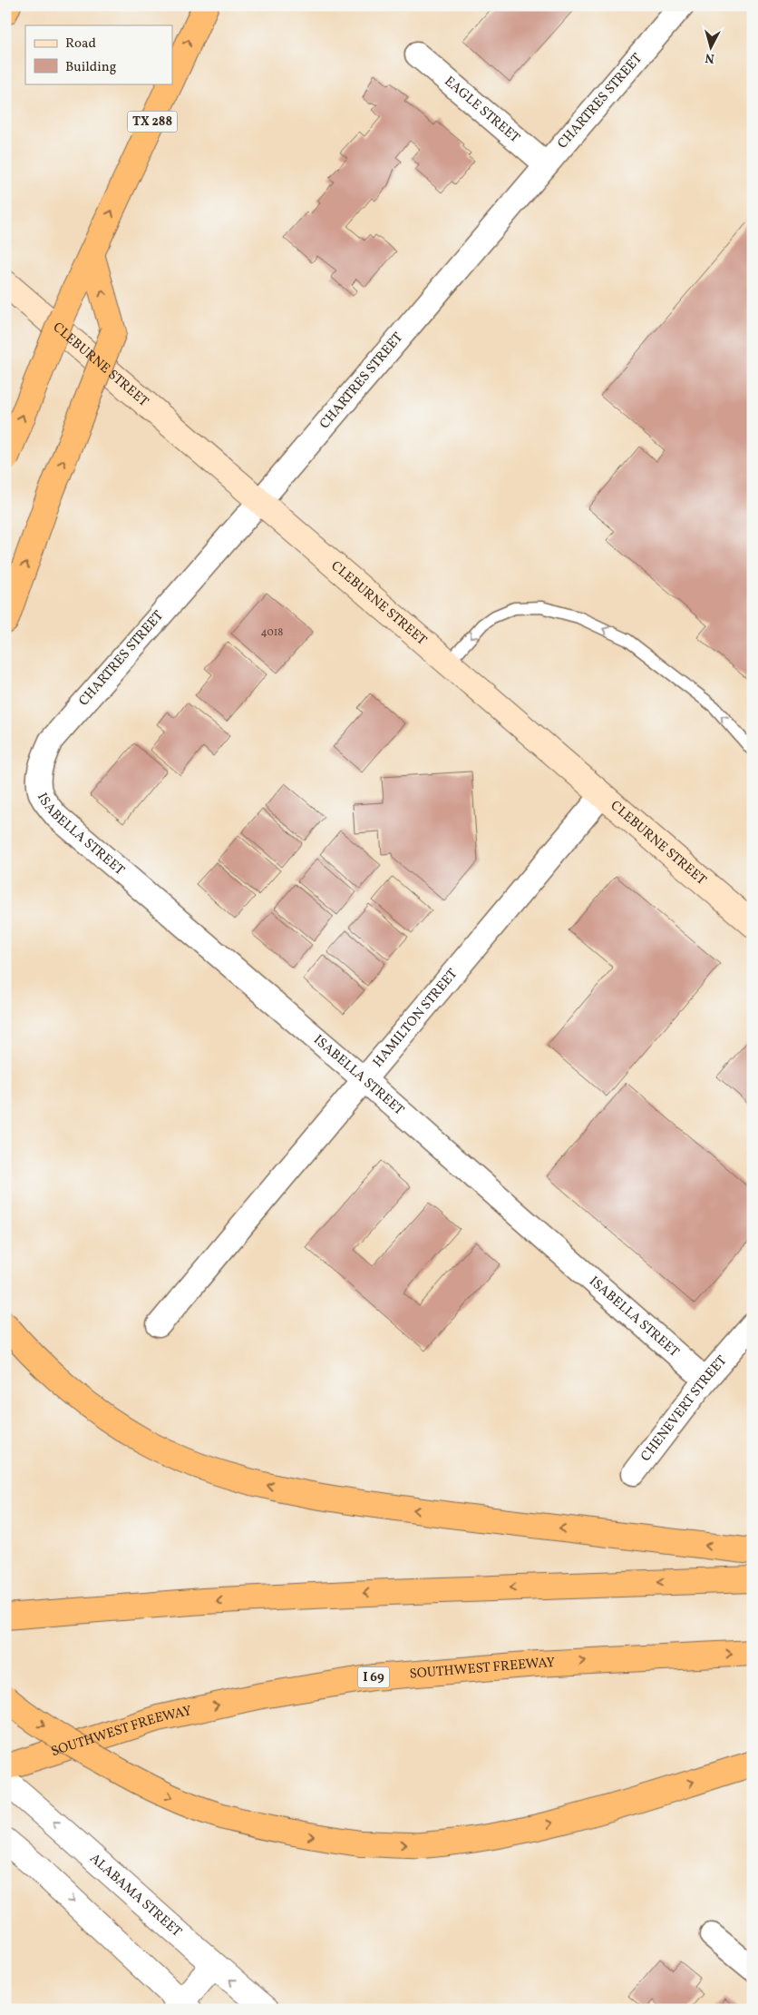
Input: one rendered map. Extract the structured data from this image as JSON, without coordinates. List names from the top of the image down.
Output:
{
  "streets": {
    "highway": ["TX 288", "SOUTHWEST FREEWAY", "I 69"],
    "main road": ["CLEBURNE STREET"],
    "street": [
      "CHARTRES STREET",
      "EAGLE STREET",
      "ISABELLA STREET",
      "HAMILTON STREET",
      "CHENEVERT STREET",
      "ALABAMA STREET"
    ]
  },
  "crossings": [
    ["CHARTRES STREET", "EAGLE STREET"],
    ["CHARTRES STREET", "CLEBURNE STREET"],
    ["CHARTRES STREET", "ISABELLA STREET"],
    ["CLEBURNE STREET", "HAMILTON STREET"],
    ["ISABELLA STREET", "HAMILTON STREET"],
    ["ISABELLA STREET", "CHENEVERT STREET"]
  ],
  "house_numbers": ["4018"],
  "legend": ["Road", "Building"],
  "north": "bottom"
}
